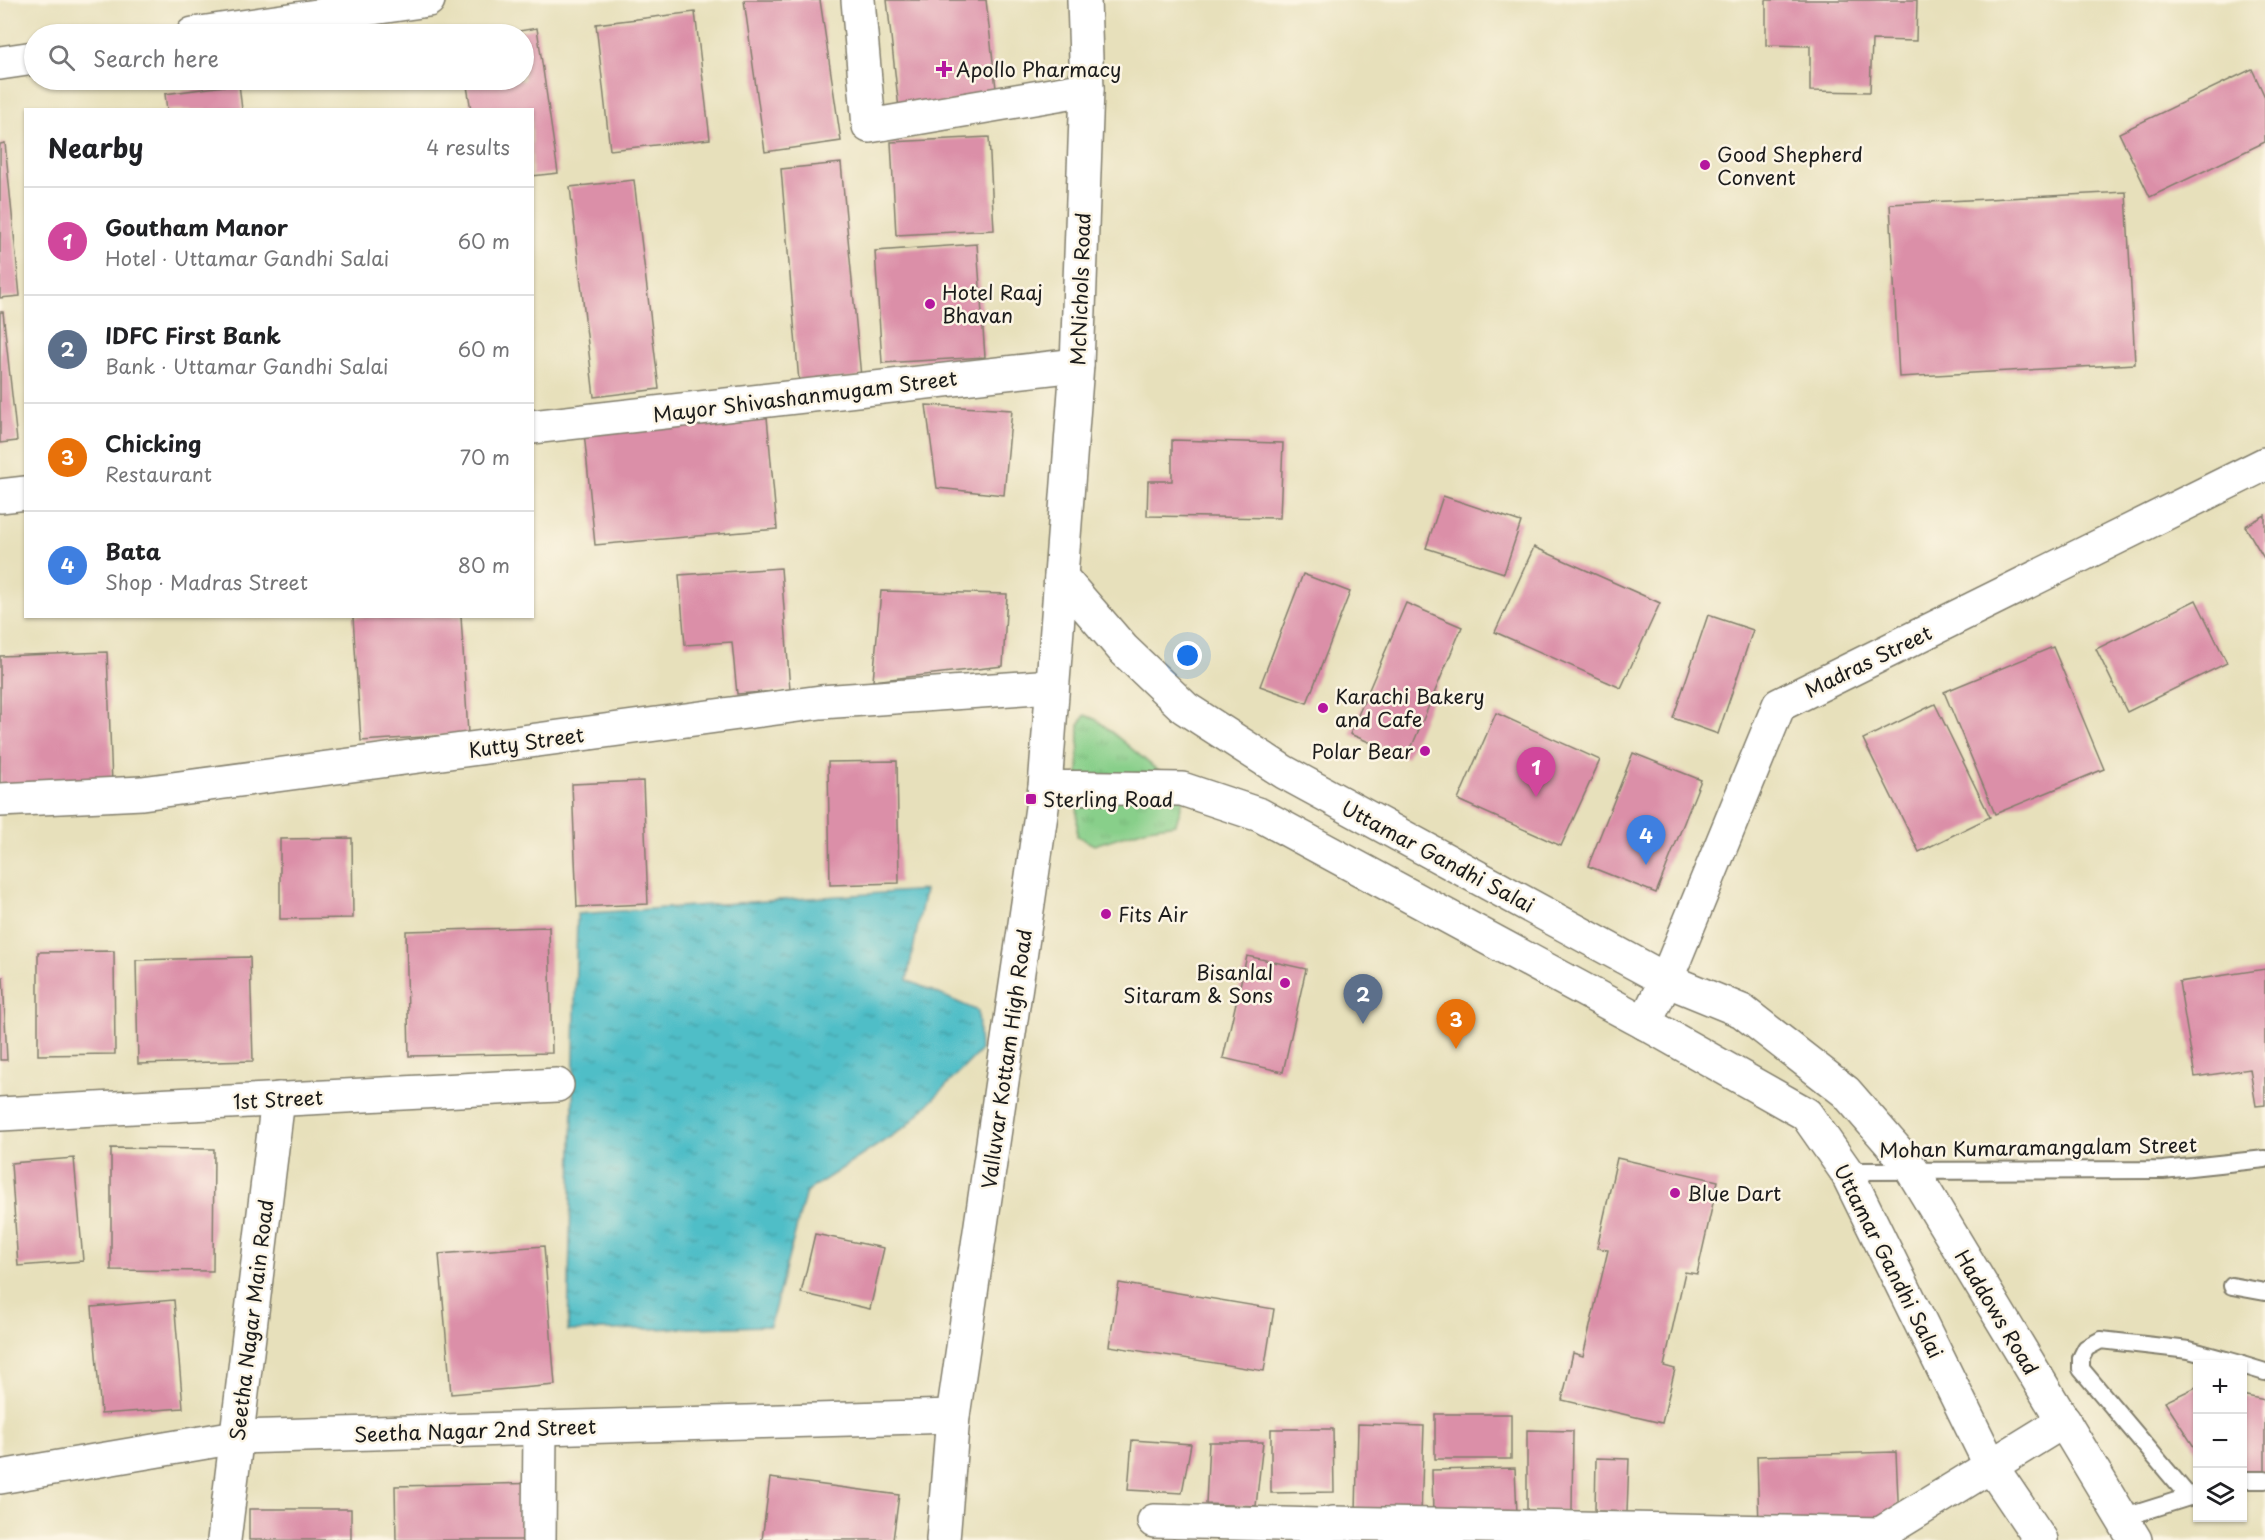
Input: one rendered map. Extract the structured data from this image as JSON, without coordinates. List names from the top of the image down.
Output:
{
  "streets": {
    "street": [
      "McNichols Road",
      "Mayor Shivashanmugam Street",
      "Madras Street",
      "Kutty Street",
      "Uttamar Gandhi Salai",
      "Valluvar Kottam High Road",
      "1st Street",
      "Haddows Road",
      "Seetha Nagar Main Road",
      "Seetha Nagar 2nd Street"
    ],
    "lane": ["Mohan Kumaramangalam Street"]
  },
  "crossings": [
    ["McNichols Road", "Mayor Shivashanmugam Street"],
    ["McNichols Road", "Uttamar Gandhi Salai"],
    ["McNichols Road", "Valluvar Kottam High Road"],
    ["Madras Street", "Uttamar Gandhi Salai"],
    ["Kutty Street", "Valluvar Kottam High Road"],
    ["Uttamar Gandhi Salai", "Valluvar Kottam High Road"],
    ["Uttamar Gandhi Salai", "Mohan Kumaramangalam Street"],
    ["Uttamar Gandhi Salai", "Haddows Road"],
    ["Valluvar Kottam High Road", "Seetha Nagar 2nd Street"],
    ["1st Street", "Seetha Nagar Main Road"],
    ["Mohan Kumaramangalam Street", "Haddows Road"],
    ["Seetha Nagar Main Road", "Seetha Nagar 2nd Street"]
  ],
  "places": {
    "health": ["Apollo Pharmacy"],
    "other": [
      "Good Shepherd Convent",
      "Hotel Raaj Bhavan",
      "Karachi Bakery and Cafe",
      "Polar Bear",
      "Fits Air",
      "Bisanlal Sitaram & Sons",
      "Blue Dart"
    ],
    "transit": ["Sterling Road"]
  },
  "page": {
    "search": "Search here",
    "heading": ["Nearby", "4 results"],
    "list": [
      {
        "mark": "1",
        "name": "Goutham Manor",
        "note": "Hotel · Uttamar Gandhi Salai",
        "value": "60 m"
      },
      {
        "mark": "2",
        "name": "IDFC First Bank",
        "note": "Bank · Uttamar Gandhi Salai",
        "value": "60 m"
      },
      {
        "mark": "3",
        "name": "Chicking",
        "note": "Restaurant",
        "value": "70 m"
      },
      {
        "mark": "4",
        "name": "Bata",
        "note": "Shop · Madras Street",
        "value": "80 m"
      }
    ],
    "pins": [
      "1",
      "4",
      "2",
      "3"
    ],
    "map_buttons": ["+", "−"]
  }
}
